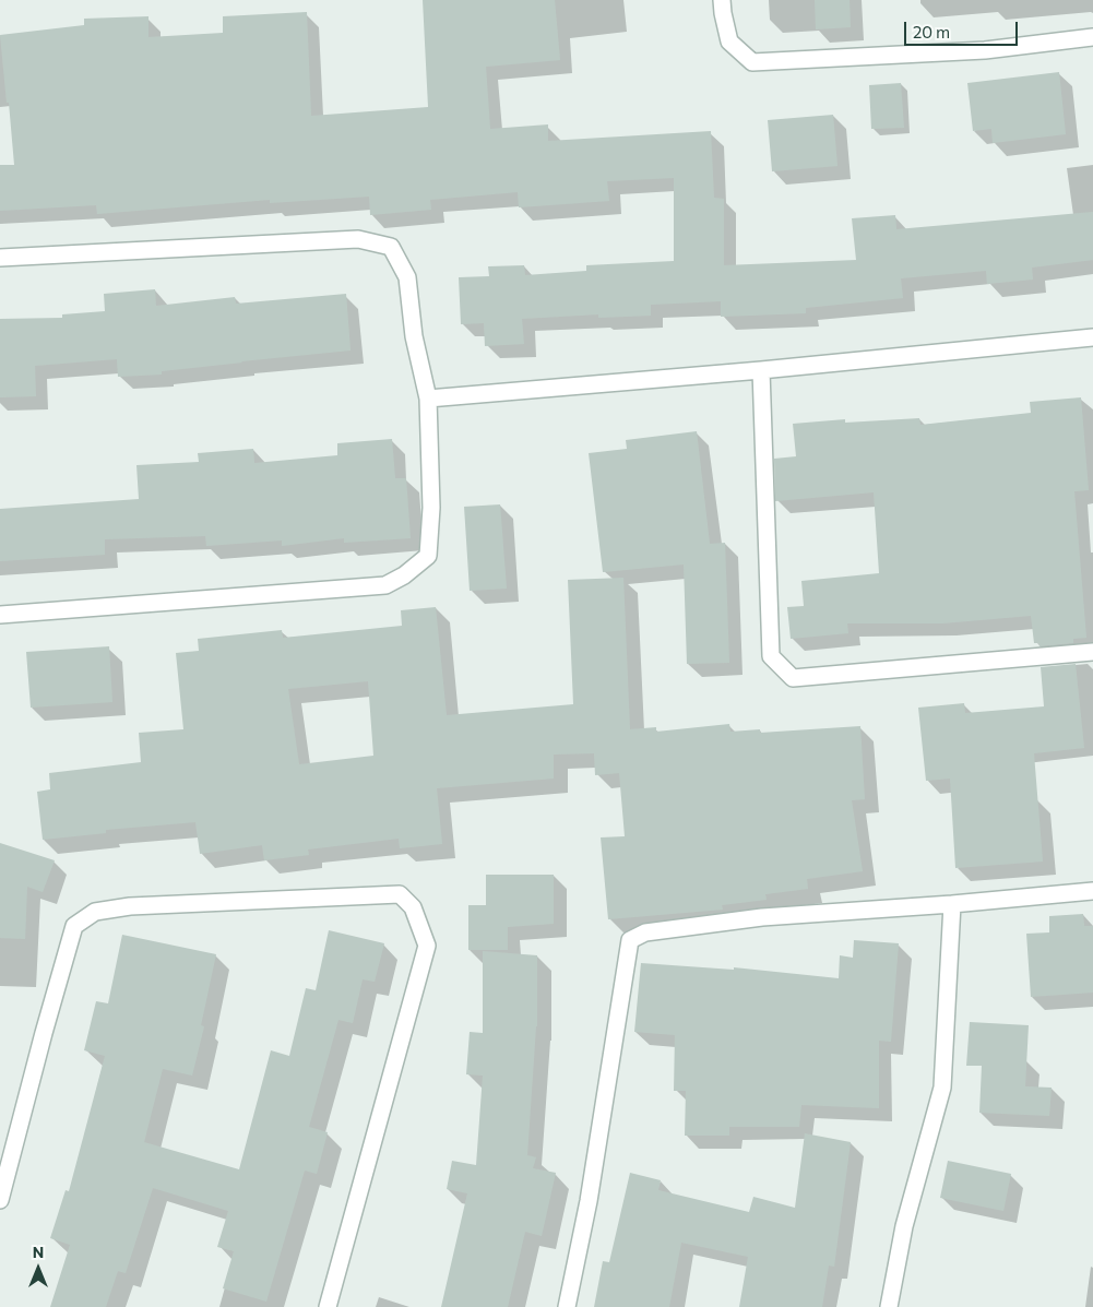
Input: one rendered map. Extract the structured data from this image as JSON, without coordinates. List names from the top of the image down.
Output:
{
  "scale_bar": "20 m",
  "north": "top"
}
